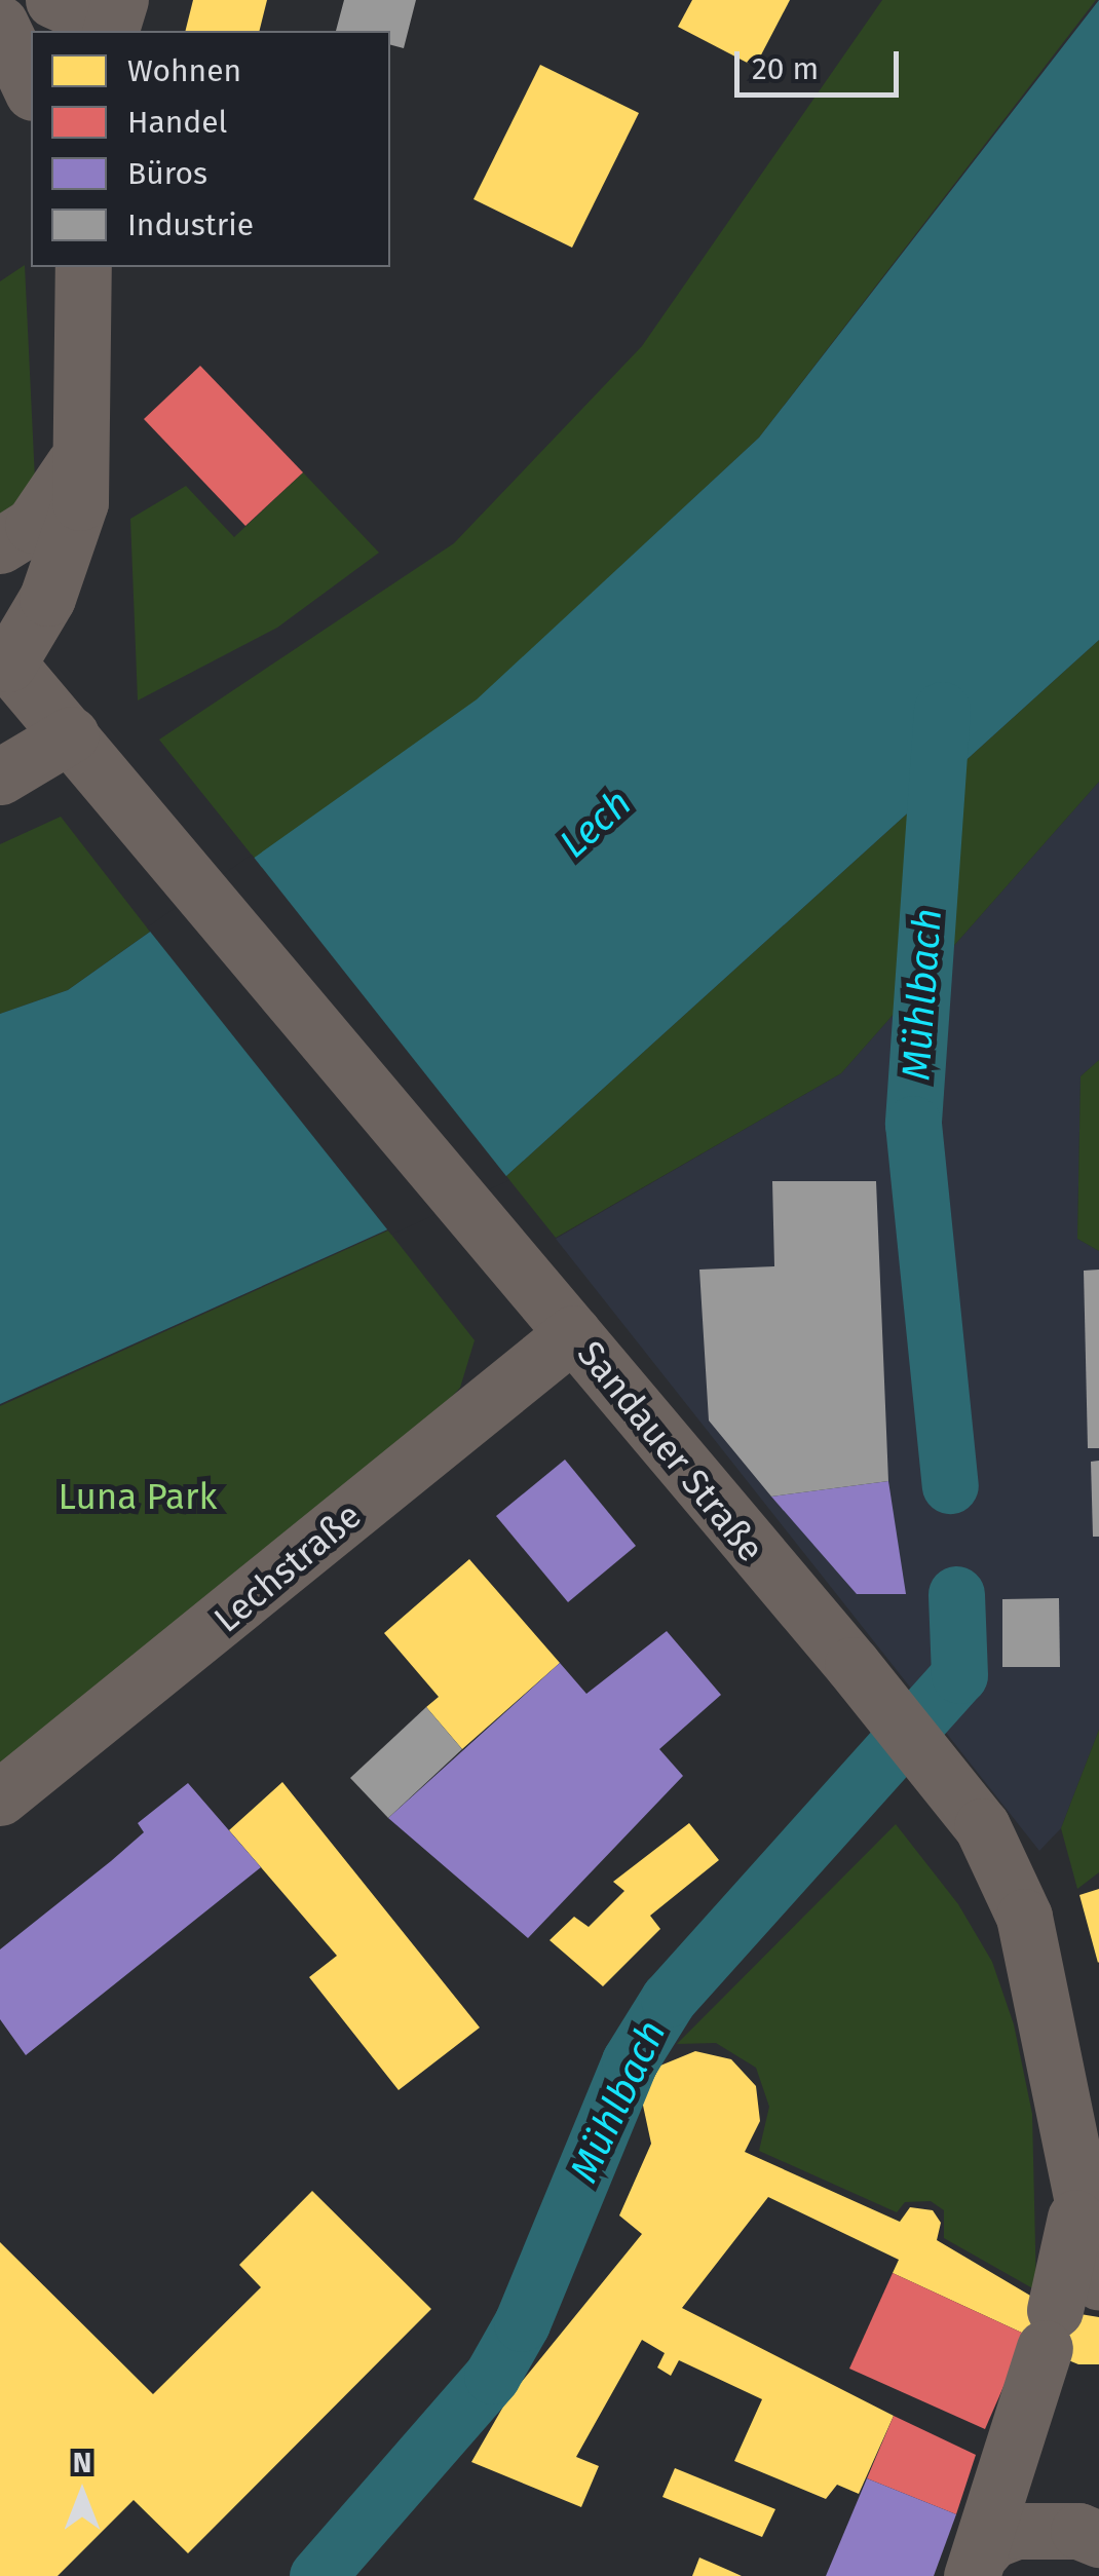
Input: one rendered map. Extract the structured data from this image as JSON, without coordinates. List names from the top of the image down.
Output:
{
  "streets": {
    "street": ["Sandauer Straße", "Lechstraße"]
  },
  "crossings": [
    ["Sandauer Straße", "Lechstraße"]
  ],
  "water": ["Lech", "Mühlbach"],
  "parks": ["Luna Park"],
  "legend": [
    "Wohnen",
    "Handel",
    "Büros",
    "Industrie"
  ],
  "scale_bar": "20 m",
  "north": "top"
}
